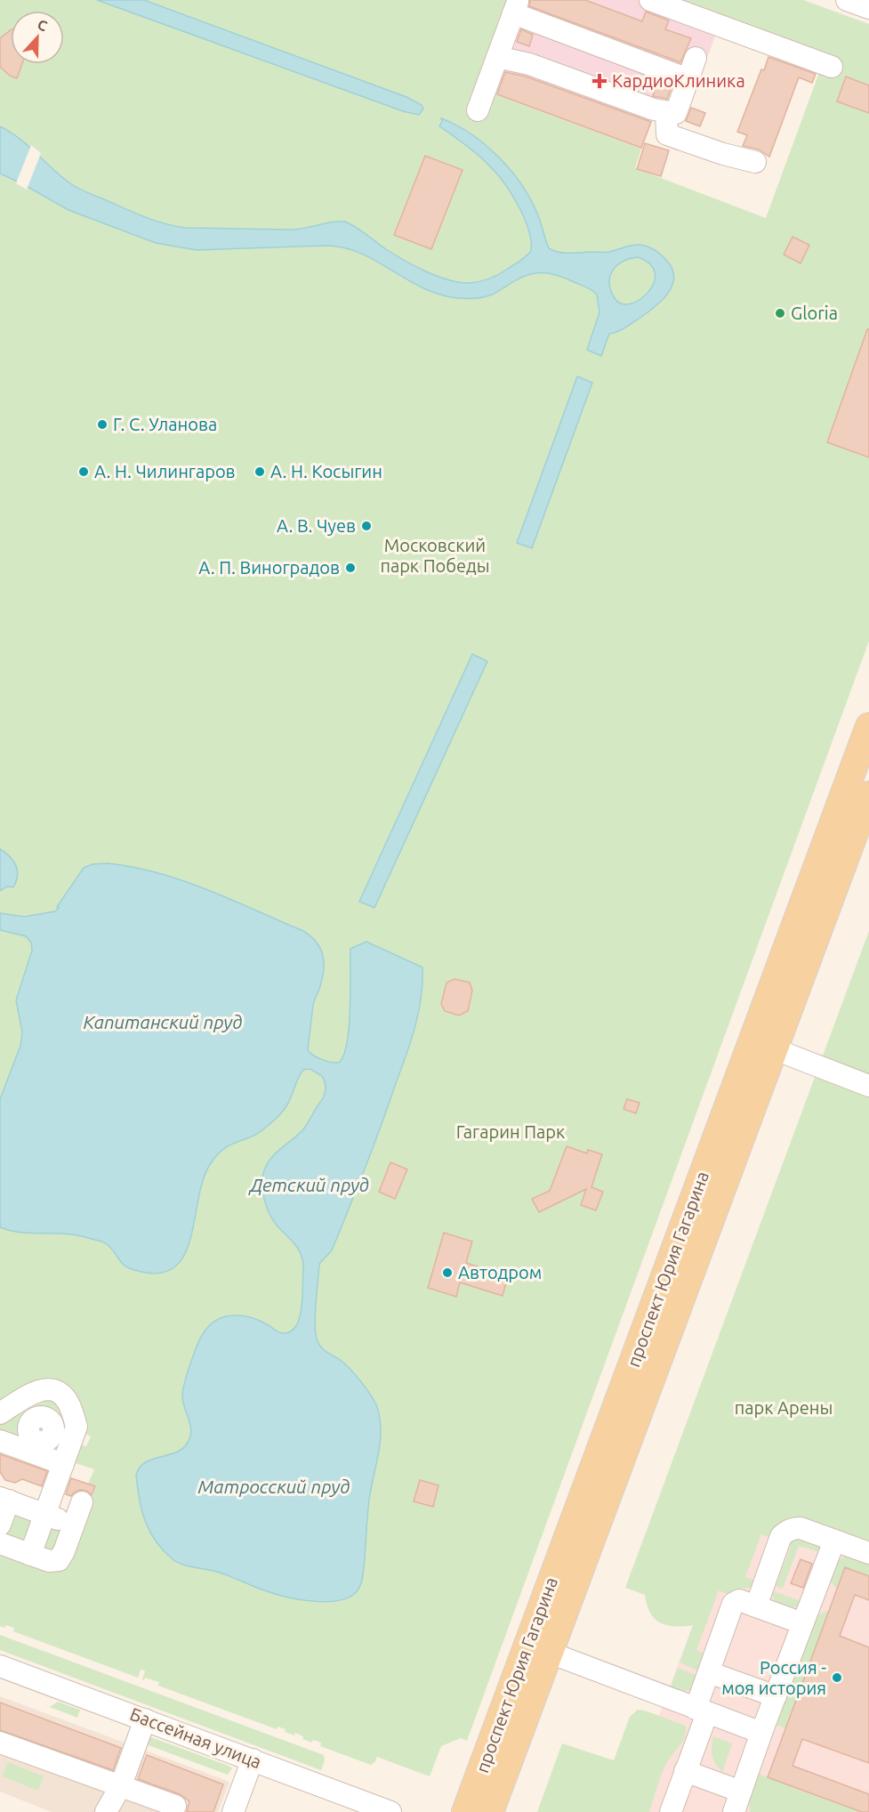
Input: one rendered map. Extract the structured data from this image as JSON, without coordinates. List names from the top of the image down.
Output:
{
  "streets": {
    "main road": ["проспект Юрия Гагарина"],
    "street": ["Бассейная улица"]
  },
  "water": ["Капитанский пруд", "Детский пруд", "Матросский пруд"],
  "parks": ["Московский парк Победы", "Гагарин Парк", "парк Арены"],
  "places": {
    "health": ["КардиоКлиника"],
    "other": [
      "Gloria",
      "Г. С. Уланова",
      "А. Н. Чилингаров",
      "А. Н. Косыгин",
      "А. В. Чуев",
      "А. П. Виноградов",
      "Автодром",
      "Россия - моя история"
    ]
  },
  "north": "top"
}
